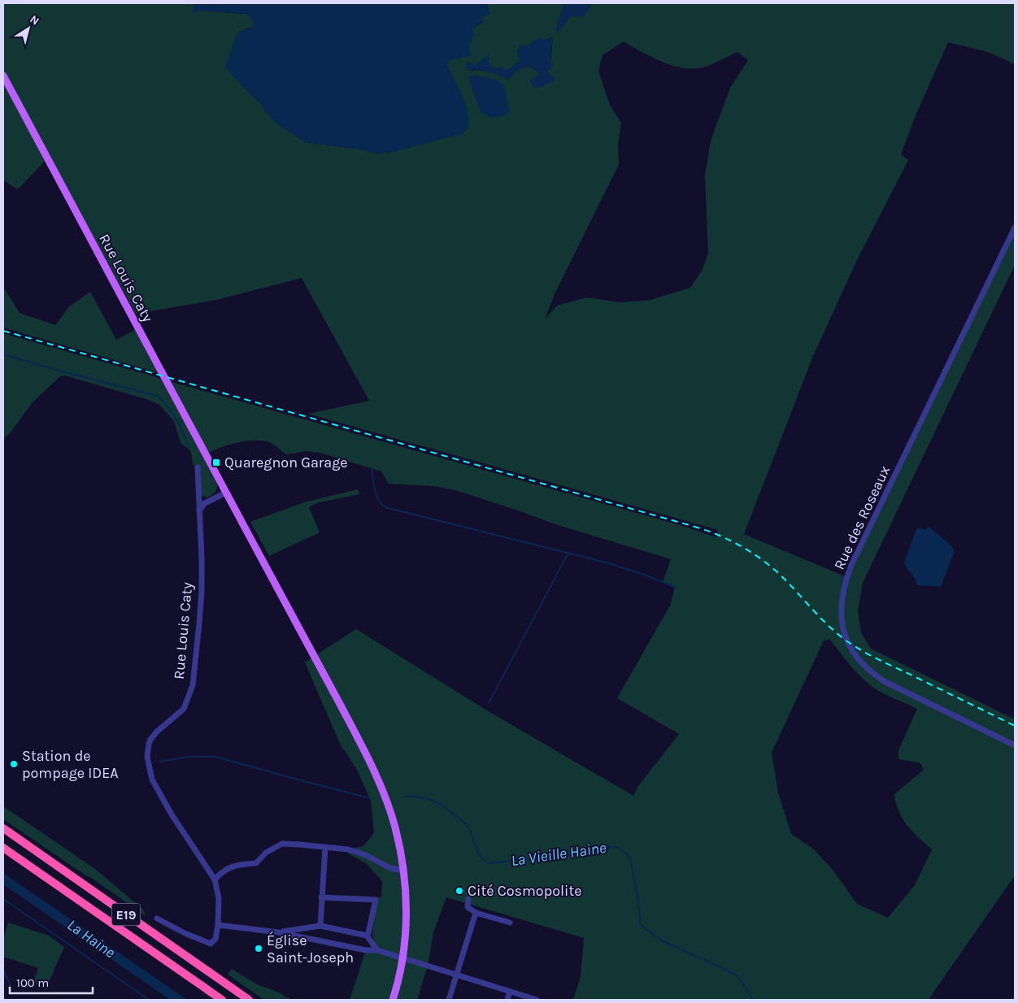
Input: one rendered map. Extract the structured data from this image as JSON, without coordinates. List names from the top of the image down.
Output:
{
  "streets": {
    "highway": ["E19"],
    "main road": ["Rue Louis Caty"],
    "street": ["Rue des Roseaux"]
  },
  "water": ["La Vieille Haine", "La Haine"],
  "places": {
    "transit": ["Quaregnon Garage"],
    "other": ["Station de pompage IDEA", "Cité Cosmopolite", "Église Saint-Joseph"]
  },
  "scale_bar": "100 m",
  "north": "top right"
}
